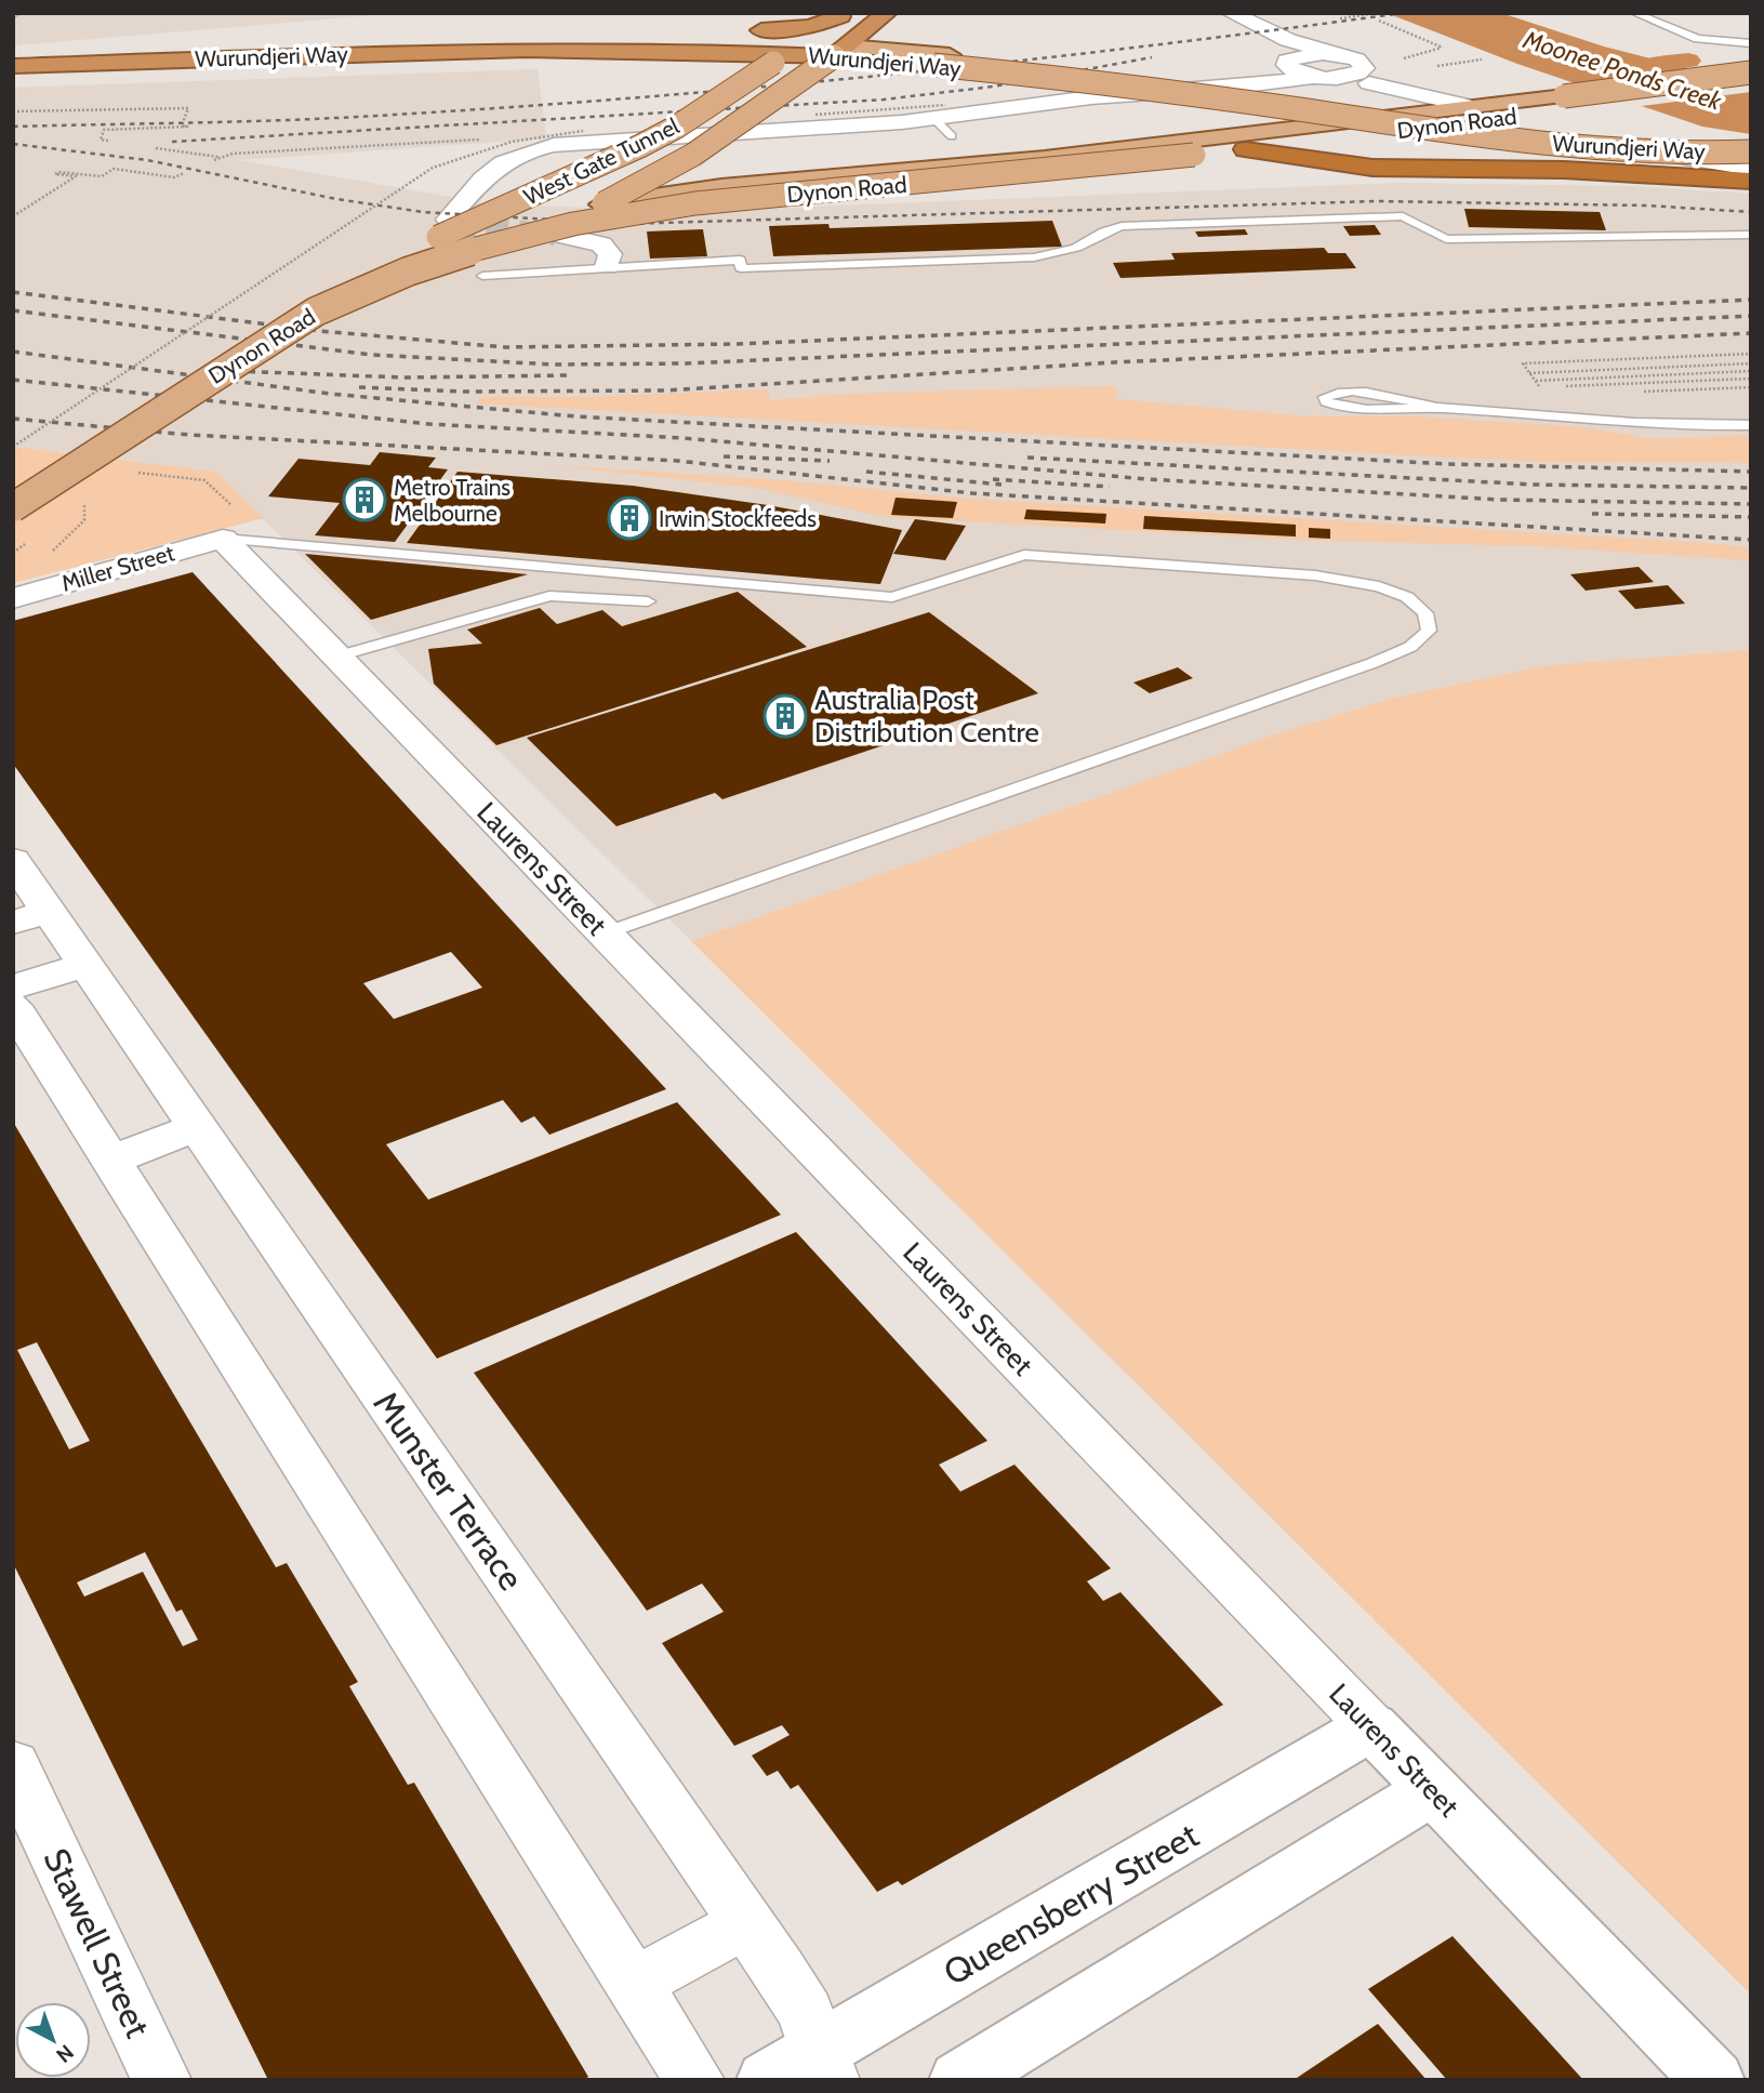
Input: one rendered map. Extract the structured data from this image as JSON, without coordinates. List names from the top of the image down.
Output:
{
  "streets": {
    "highway": ["Wurundjeri Way", "West Gate Tunnel"],
    "main road": ["Dynon Road"],
    "street": [
      "Miller Street",
      "Laurens Street",
      "Munster Terrace",
      "Queensberry Street",
      "Stawell Street"
    ]
  },
  "crossings": [
    ["Wurundjeri Way", "West Gate Tunnel"],
    ["Dynon Road", "West Gate Tunnel"],
    ["Miller Street", "Laurens Street"],
    ["Laurens Street", "Queensberry Street"],
    ["Munster Terrace", "Queensberry Street"]
  ],
  "water": ["Moonee Ponds Creek"],
  "places": {
    "building": ["Metro Trains Melbourne", "Irwin Stockfeeds", "Australia Post Distribution Centre"]
  },
  "north": "bottom right"
}
